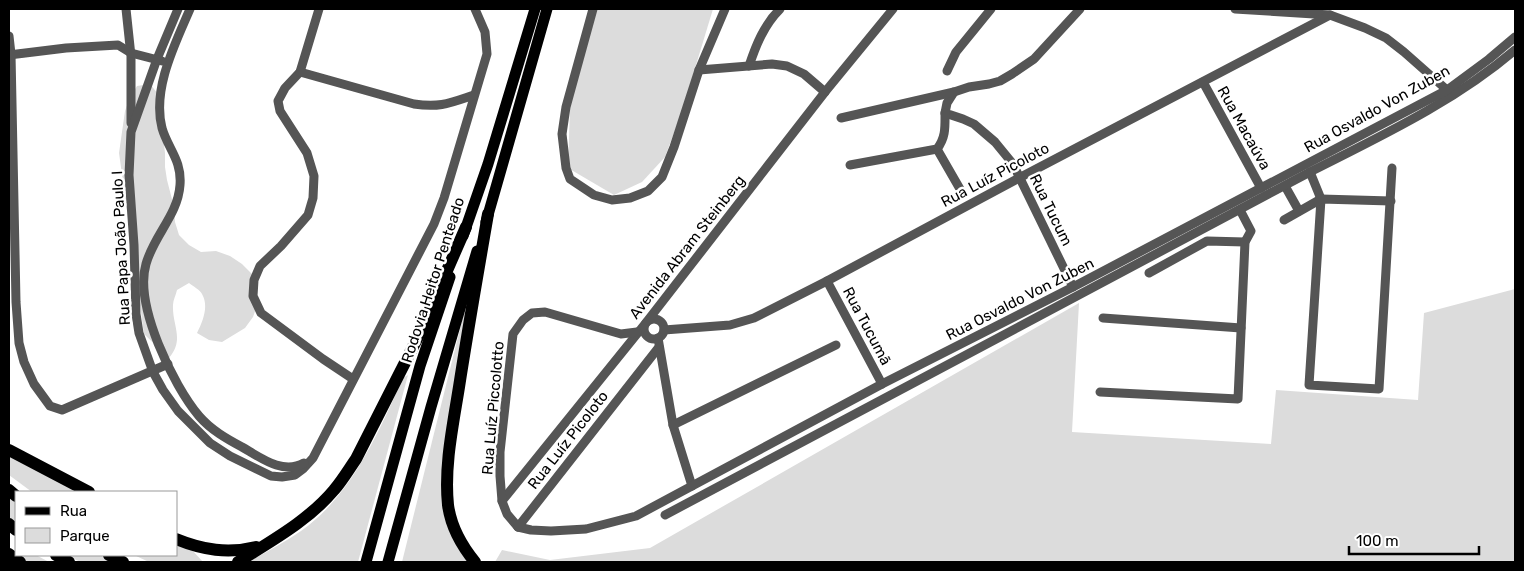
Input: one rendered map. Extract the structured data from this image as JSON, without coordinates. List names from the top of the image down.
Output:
{
  "streets": {
    "main road": ["Rodovia Heitor Penteado"],
    "street": [
      "Rua Osvaldo Von Zuben",
      "Rua Macaúva",
      "Rua Luíz Picoloto",
      "Rua Tucum",
      "Avenida Abram Steinberg",
      "Rua Papa João Paulo I",
      "Rua Tucumã",
      "Rua Luíz Piccolotto"
    ]
  },
  "crossings": [
    ["Rua Osvaldo Von Zuben", "Rua Macaúva"],
    ["Rua Osvaldo Von Zuben", "Rua Luíz Picoloto"],
    ["Rua Osvaldo Von Zuben", "Rua Tucum"],
    ["Rua Osvaldo Von Zuben", "Rua Tucumã"],
    ["Rua Macaúva", "Rua Luíz Picoloto"],
    ["Rua Luíz Picoloto", "Rua Tucum"],
    ["Rua Luíz Picoloto", "Avenida Abram Steinberg"],
    ["Rua Luíz Picoloto", "Rua Tucumã"],
    ["Avenida Abram Steinberg", "Rua Luíz Piccolotto"]
  ],
  "legend": ["Rua", "Parque"],
  "scale_bar": "100 m"
}
